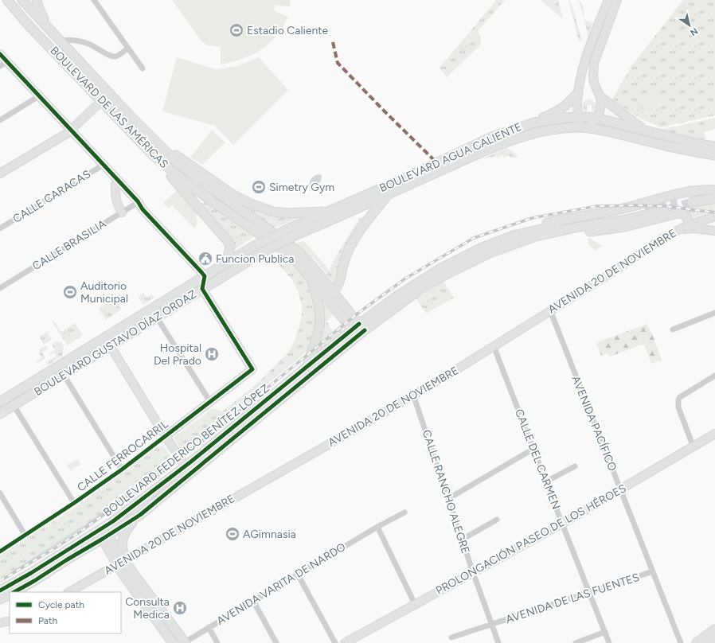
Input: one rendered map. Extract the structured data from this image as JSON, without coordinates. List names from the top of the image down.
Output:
{
  "streets": {
    "main road": [
      "BOULEVARD DE LAS AMÉRICAS",
      "BOULEVARD AGUA CALIENTE",
      "BOULEVARD GUSTAVO DÍAZ ORDAZ",
      "BOULEVARD FEDERICO BENÍTEZ LÓPEZ"
    ],
    "street": [
      "CALLE CARACAS",
      "CALLE BRASILIA",
      "AVENIDA 20 DE NOVIEMBRE",
      "AVENIDA PACÍFICO",
      "CALLE FERROCARRIL",
      "CALLE DEL CARMEN",
      "CALLE RANCHO ALEGRE",
      "PROLONGACIÓN PASEO DE LOS HÉROES",
      "AVENIDA VARITA DE NARDO",
      "AVENIDA DE LAS FUENTES"
    ]
  },
  "crossings": [
    ["BOULEVARD DE LAS AMÉRICAS", "BOULEVARD FEDERICO BENÍTEZ LÓPEZ"],
    ["BOULEVARD AGUA CALIENTE", "BOULEVARD GUSTAVO DÍAZ ORDAZ"],
    ["AVENIDA 20 DE NOVIEMBRE", "AVENIDA PACÍFICO"],
    ["AVENIDA 20 DE NOVIEMBRE", "CALLE DEL CARMEN"],
    ["AVENIDA 20 DE NOVIEMBRE", "CALLE RANCHO ALEGRE"],
    ["BOULEVARD GUSTAVO DÍAZ ORDAZ", "CALLE FERROCARRIL"],
    ["AVENIDA PACÍFICO", "PROLONGACIÓN PASEO DE LOS HÉROES"],
    ["AVENIDA PACÍFICO", "AVENIDA DE LAS FUENTES"],
    ["CALLE DEL CARMEN", "PROLONGACIÓN PASEO DE LOS HÉROES"],
    ["CALLE DEL CARMEN", "AVENIDA DE LAS FUENTES"],
    ["CALLE RANCHO ALEGRE", "PROLONGACIÓN PASEO DE LOS HÉROES"],
    ["CALLE RANCHO ALEGRE", "AVENIDA DE LAS FUENTES"]
  ],
  "places": {
    "sports": [
      "Estadio Caliente",
      "Simetry Gym",
      "Auditorio Municipal",
      "AGimnasia"
    ],
    "public building": ["Funcion Publica"],
    "hospital": ["Hospital Del Prado", "Consulta Medica"]
  },
  "legend": ["Cycle path", "Path"],
  "north": "bottom right"
}
